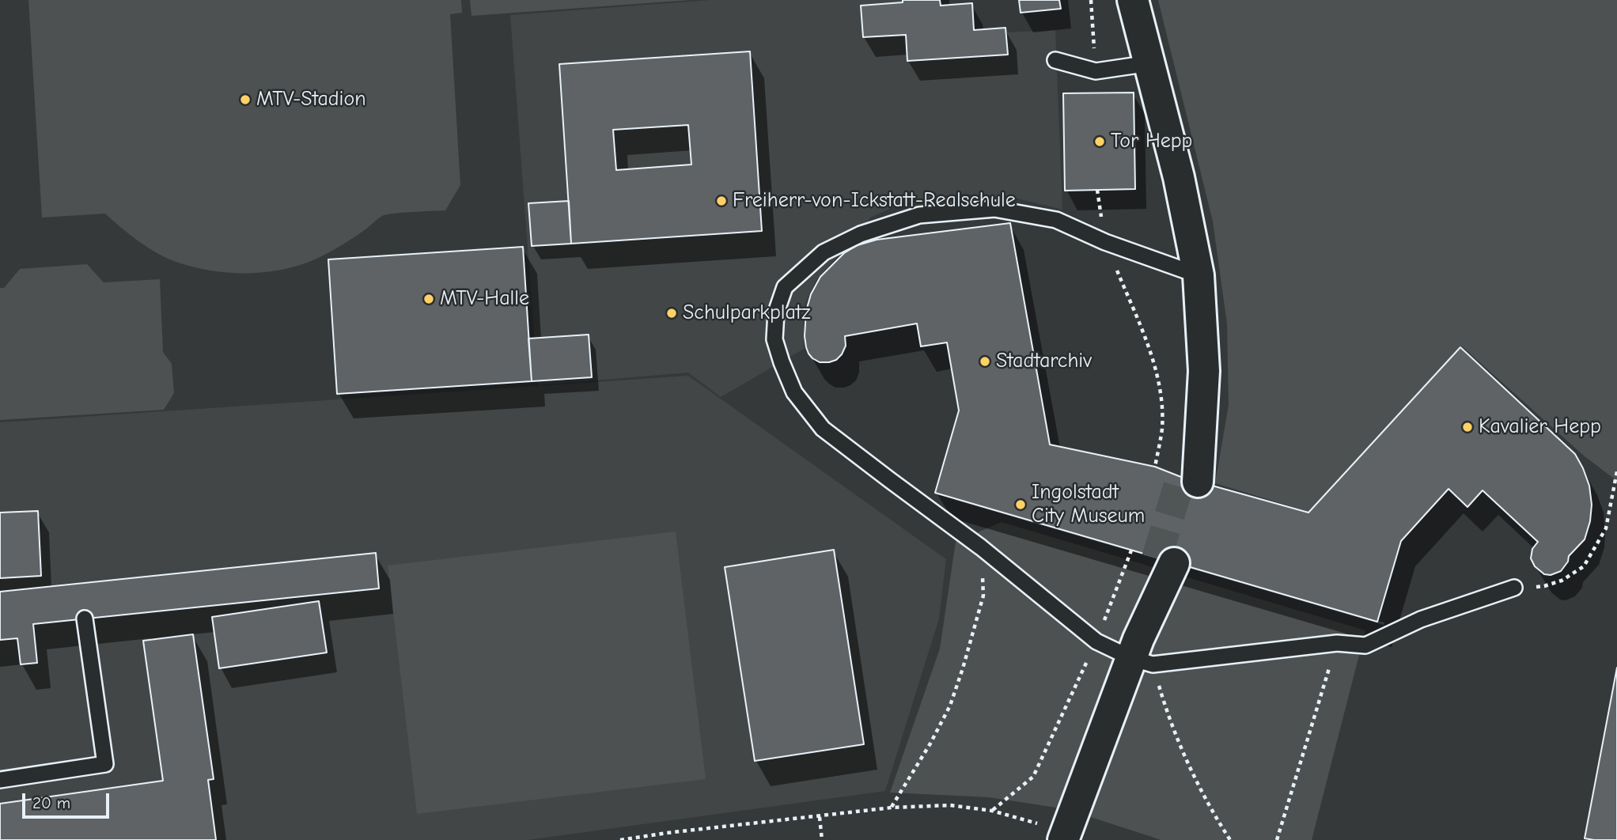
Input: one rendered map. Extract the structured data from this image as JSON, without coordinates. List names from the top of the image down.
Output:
{
  "places": [
    "MTV-Stadion",
    "Tor Hepp",
    "Freiherr-von-Ickstatt-Realschule",
    "MTV-Halle",
    "Schulparkplatz",
    "Stadtarchiv",
    "Kavalier Hepp",
    "Ingolstadt City Museum"
  ],
  "scale_bar": "20 m"
}
